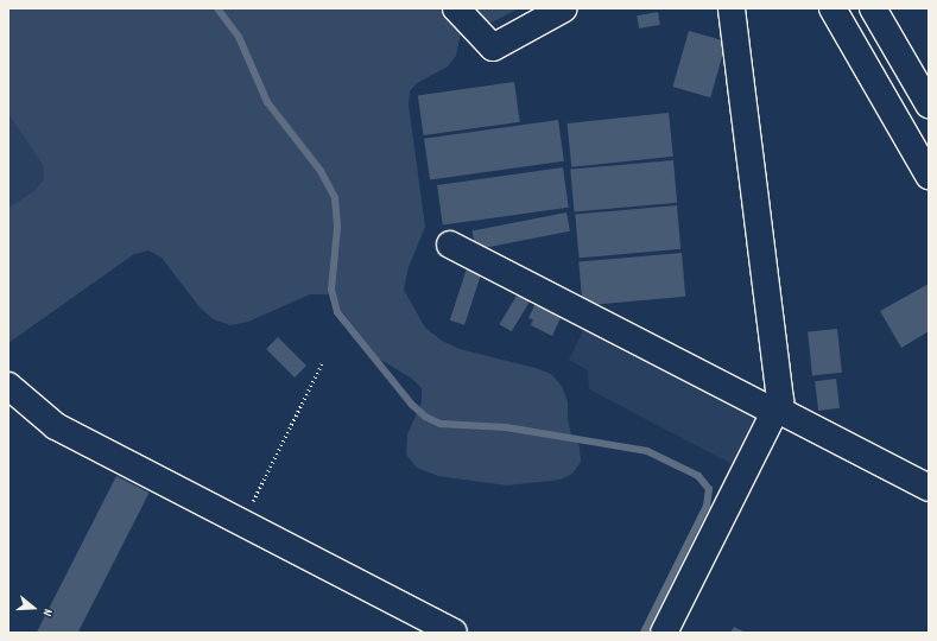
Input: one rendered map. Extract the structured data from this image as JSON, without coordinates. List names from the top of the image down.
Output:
{
  "north": "right"
}
